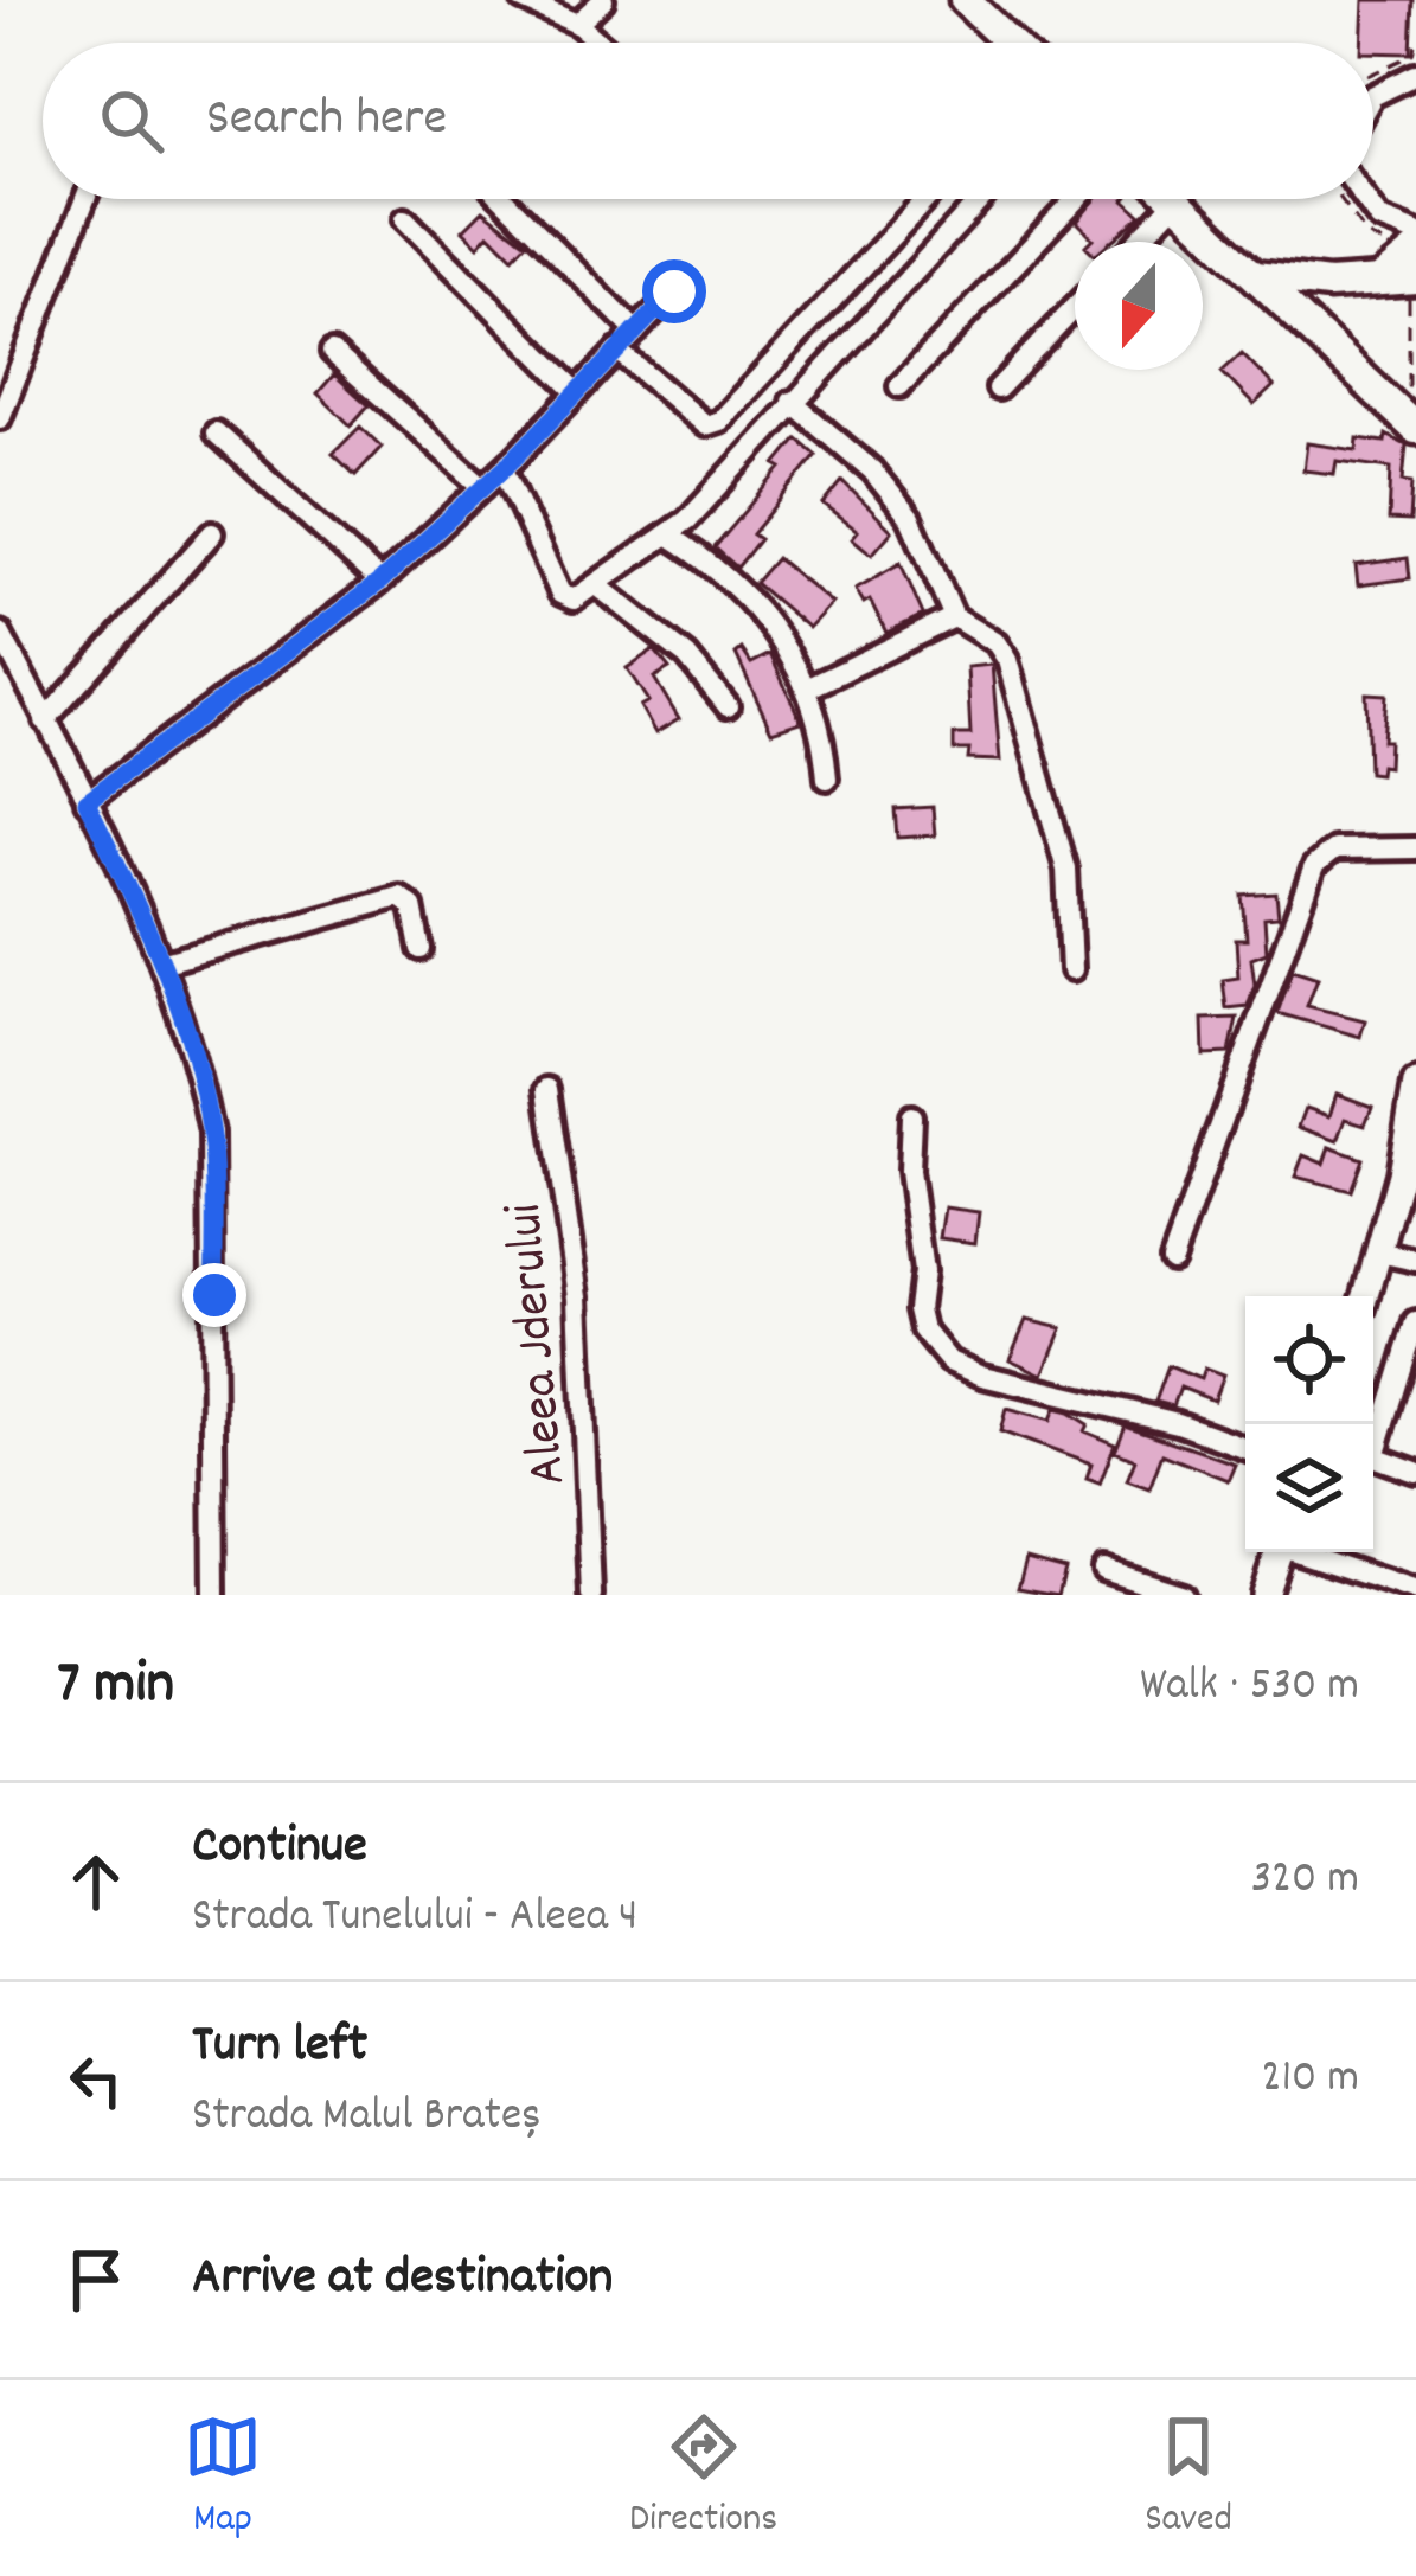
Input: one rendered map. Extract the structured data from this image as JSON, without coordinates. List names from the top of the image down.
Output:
{
  "streets": {
    "street": ["Aleea Jderului"]
  },
  "north": "bottom",
  "page": {
    "search": "Search here",
    "heading": ["7 min", "Walk · 530 m"],
    "list": [
      ["Continue", "Strada Tunelului - Aleea 4", "320 m"],
      ["Turn left", "Strada Malul Brateș", "210 m"],
      "Arrive at destination"
    ],
    "nav": ["Map", "Directions", "Saved"]
  }
}
